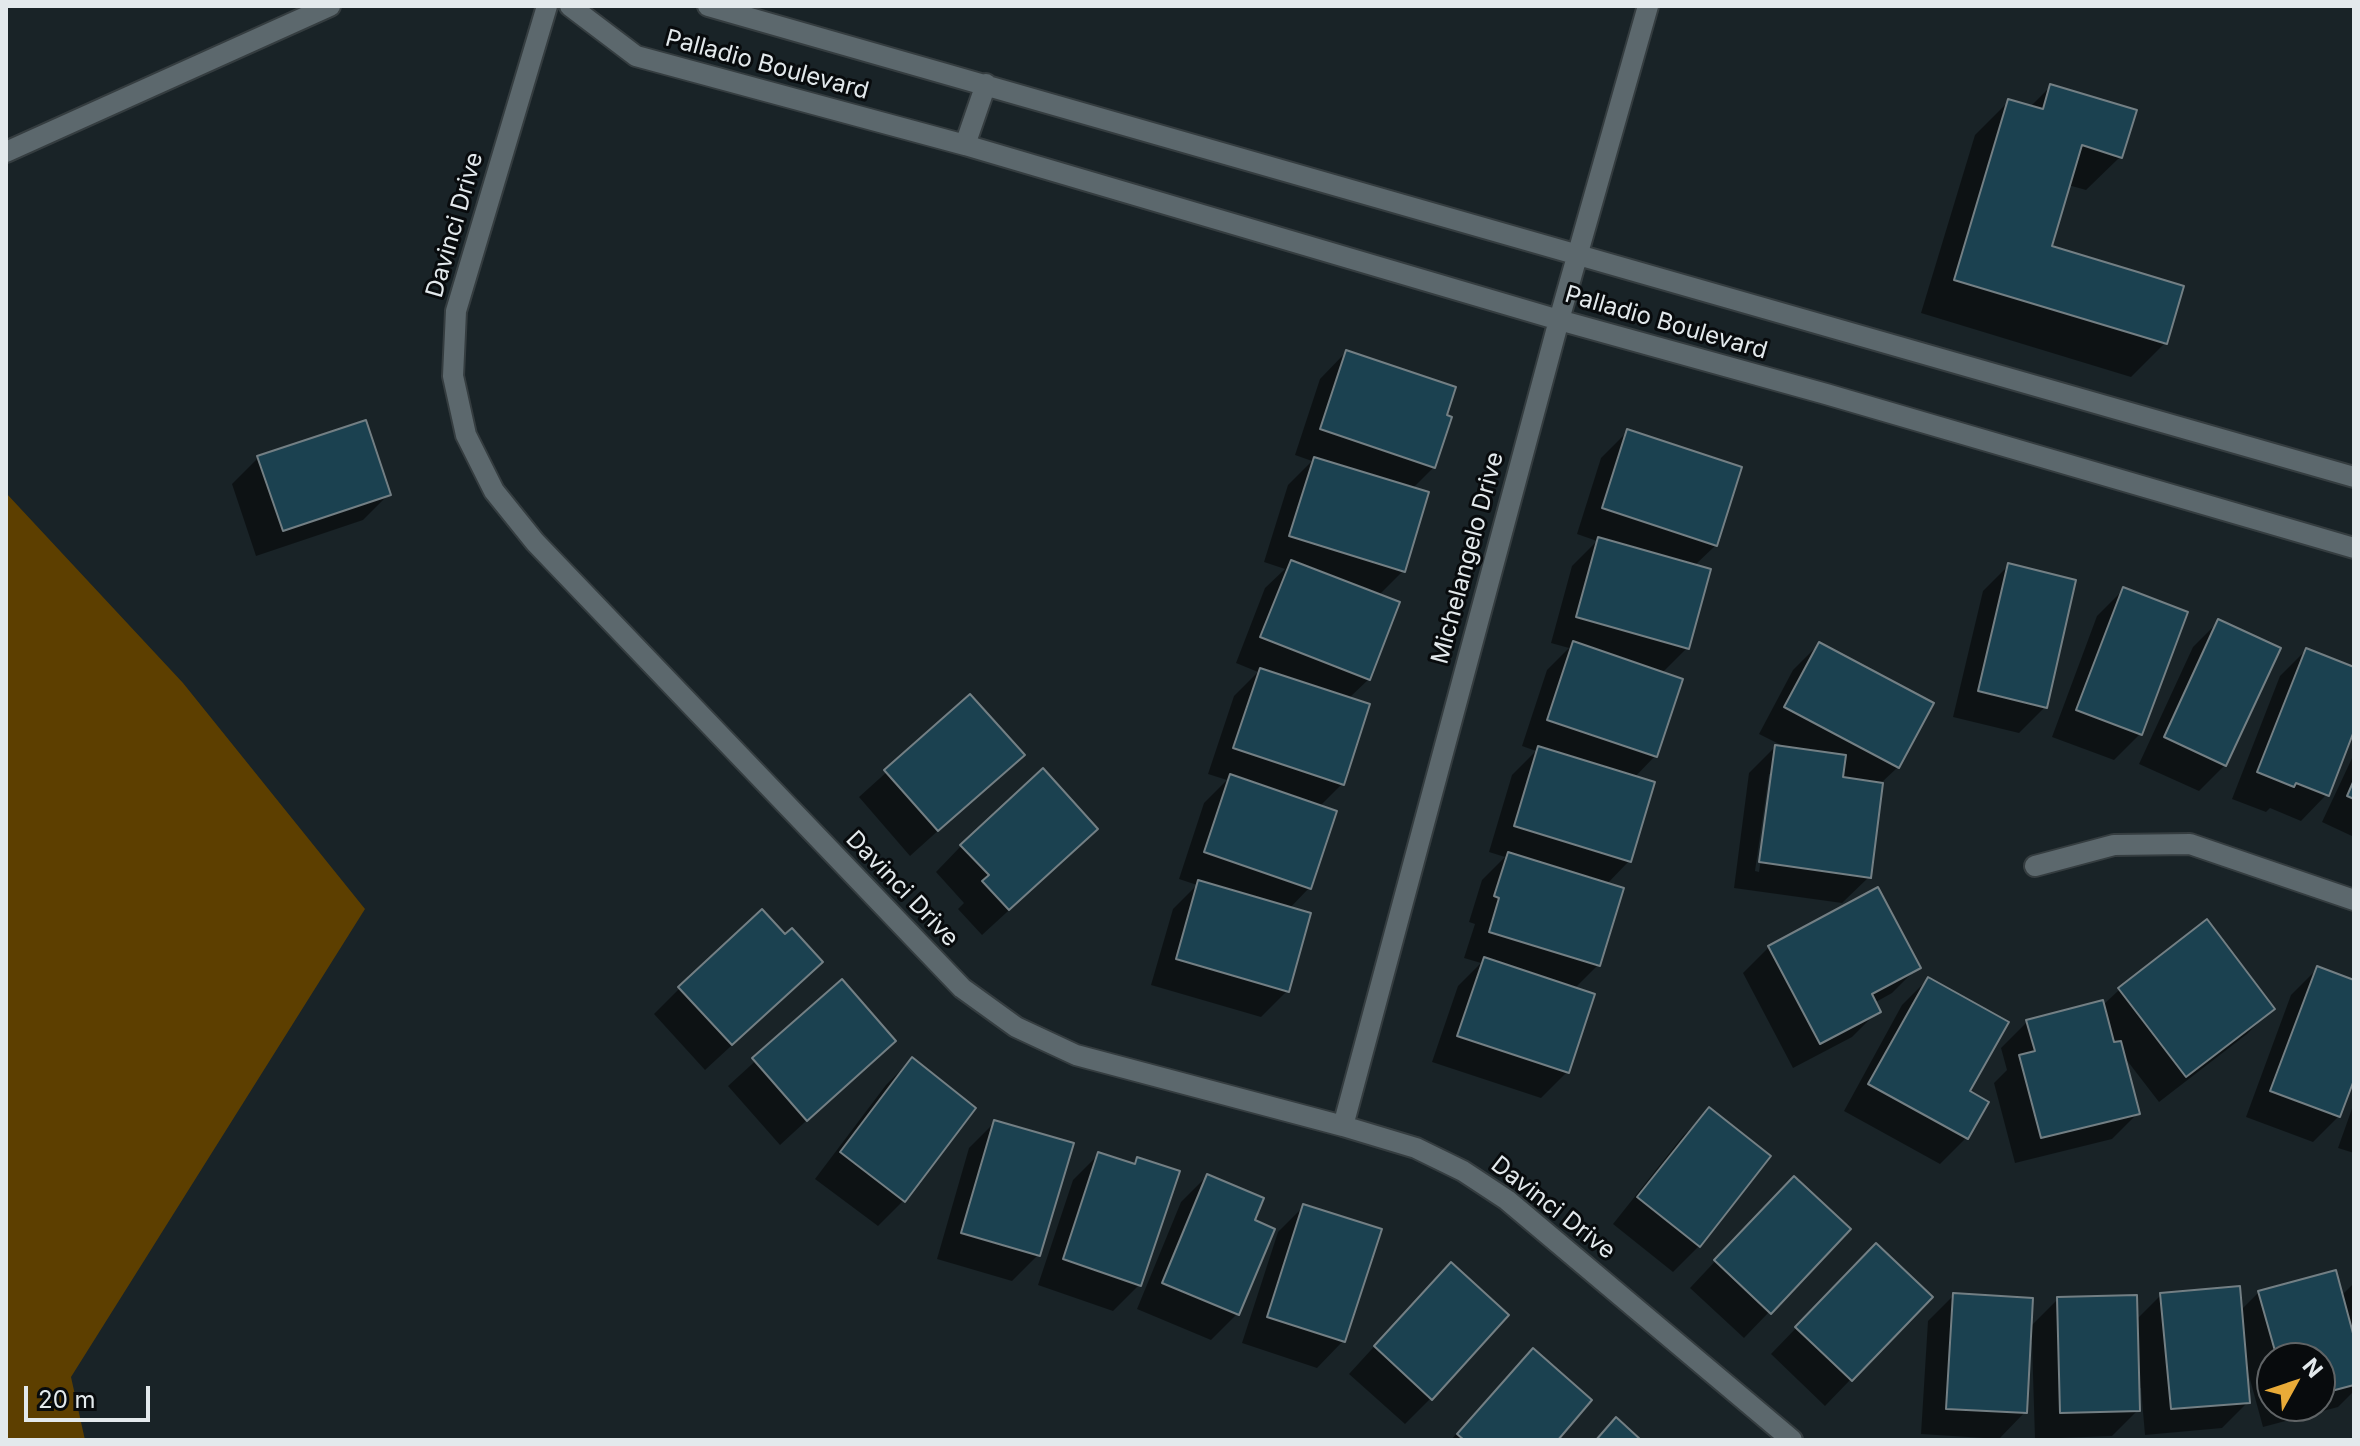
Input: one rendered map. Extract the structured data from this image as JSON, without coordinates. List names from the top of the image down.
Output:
{
  "streets": {
    "street": ["Palladio Boulevard", "Davinci Drive", "Michelangelo Drive"]
  },
  "crossings": [
    ["Palladio Boulevard", "Michelangelo Drive"],
    ["Davinci Drive", "Michelangelo Drive"]
  ],
  "scale_bar": "20 m",
  "north": "top right"
}
